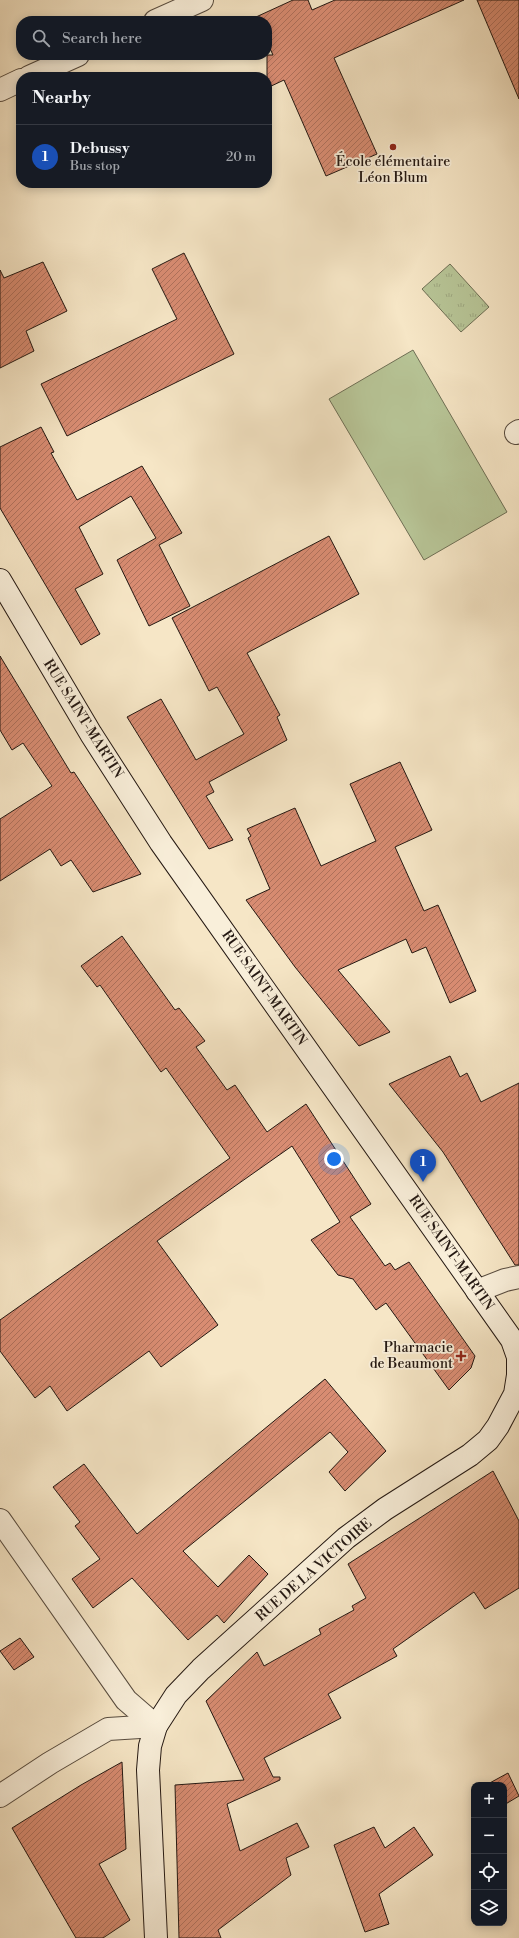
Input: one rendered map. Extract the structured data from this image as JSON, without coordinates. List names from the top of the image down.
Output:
{
  "streets": {
    "main road": ["RUE SAINT-MARTIN", "RUE DE LA VICTOIRE"]
  },
  "crossings": [
    ["RUE SAINT-MARTIN", "RUE DE LA VICTOIRE"]
  ],
  "places": {
    "other": ["École élémentaire Léon Blum"],
    "health": ["Pharmacie de Beaumont"]
  },
  "page": {
    "search": "Search here",
    "heading": "Nearby",
    "list": [
      {
        "mark": "1",
        "name": "Debussy",
        "note": "Bus stop",
        "value": "20 m"
      }
    ],
    "pins": "1",
    "map_buttons": ["+", "−"]
  }
}
